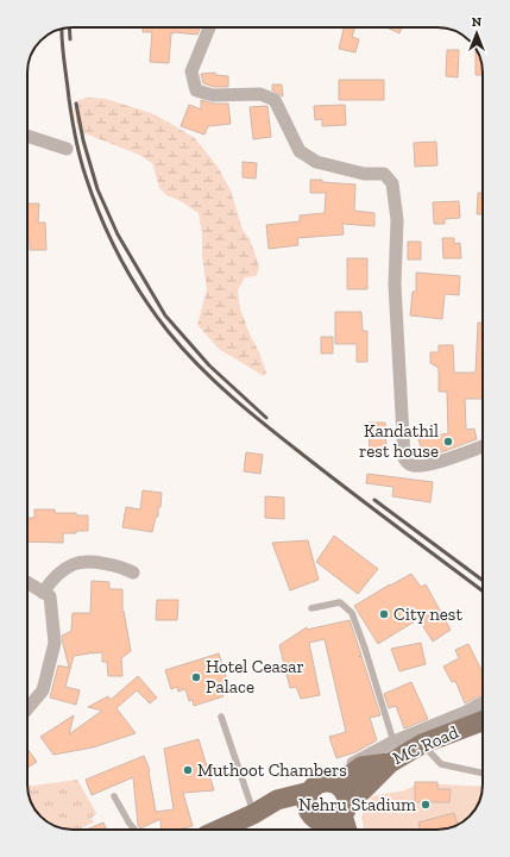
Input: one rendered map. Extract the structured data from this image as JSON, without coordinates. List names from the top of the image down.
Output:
{
  "streets": {
    "main road": ["MC Road"]
  },
  "places": [
    "Kandathil rest house",
    "City nest",
    "Hotel Ceasar Palace",
    "Muthoot Chambers",
    "Nehru Stadium"
  ],
  "north": "top"
}
